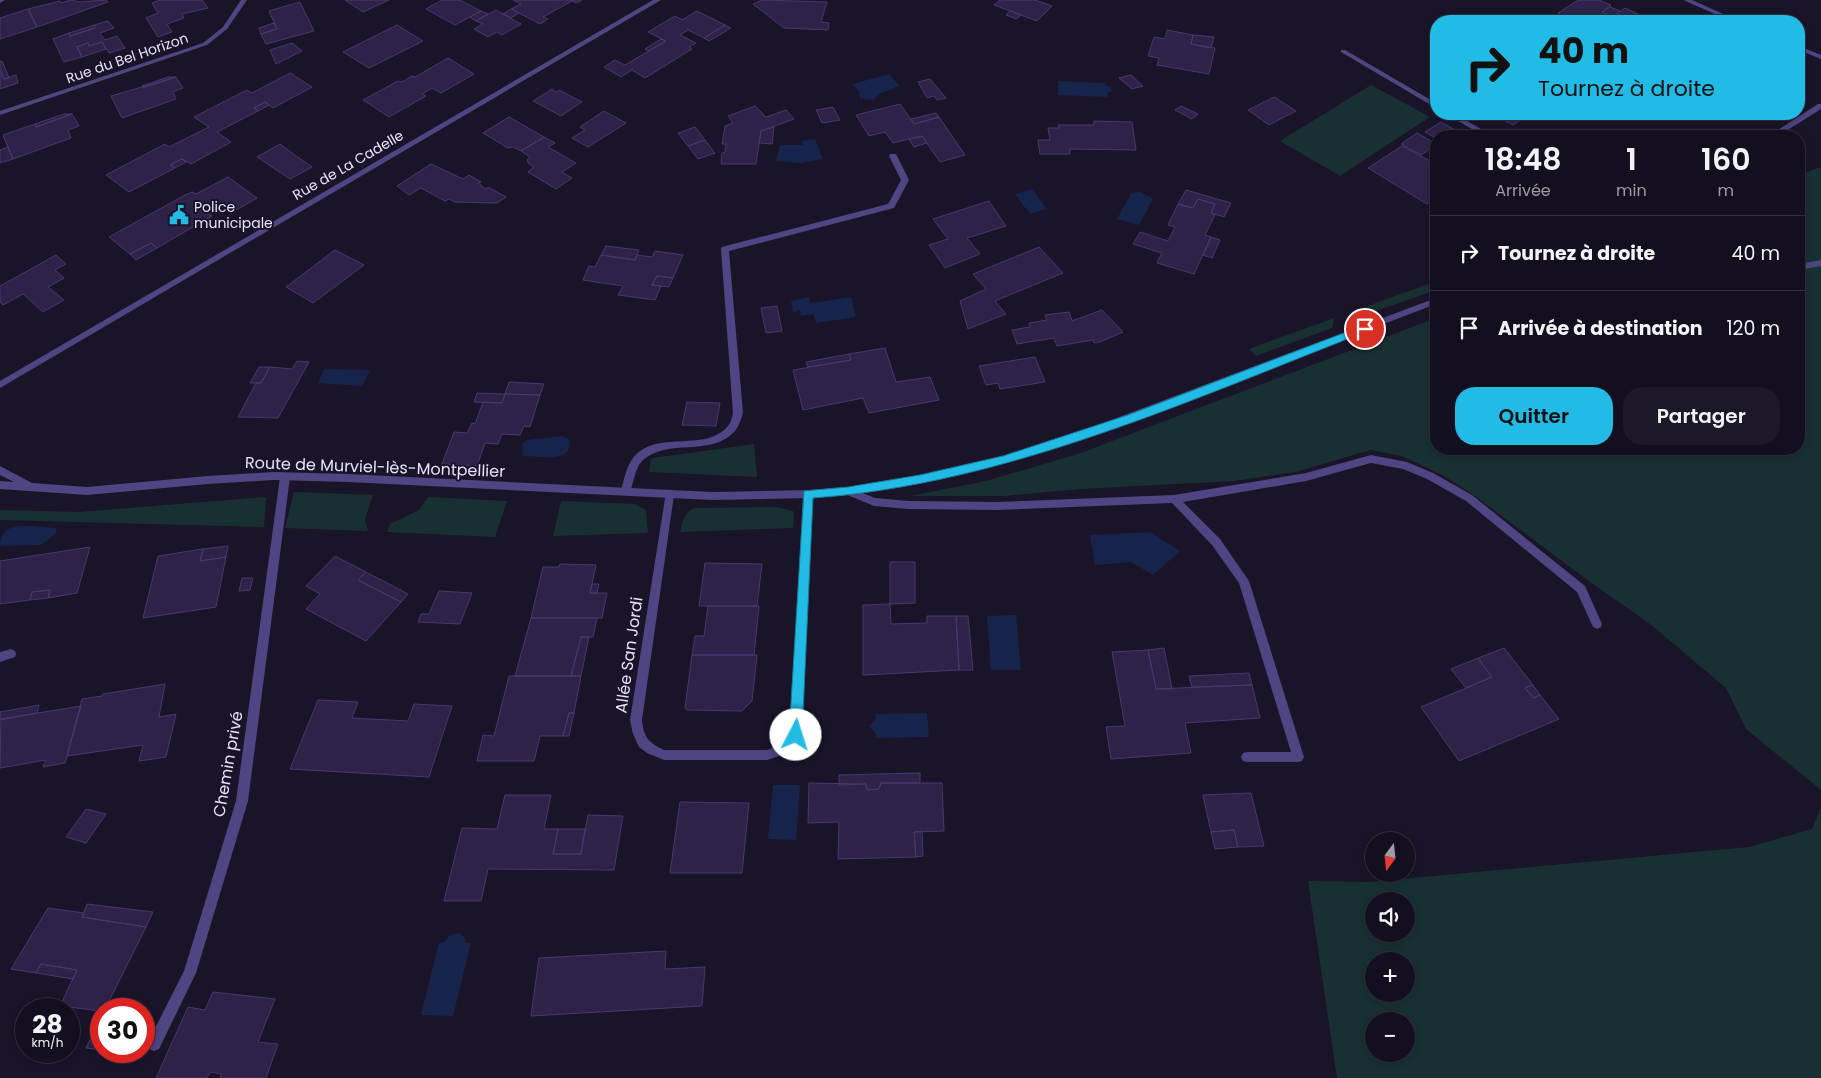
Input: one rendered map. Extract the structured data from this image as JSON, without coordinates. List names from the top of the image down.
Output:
{
  "streets": {
    "street": [
      "Rue du Bel Horizon",
      "Rue de La Cadelle",
      "Route de Murviel-lès-Montpellier",
      "Allée San Jordi",
      "Chemin privé"
    ]
  },
  "crossings": [
    ["Route de Murviel-lès-Montpellier", "Allée San Jordi"],
    ["Route de Murviel-lès-Montpellier", "Chemin privé"]
  ],
  "places": {
    "public building": ["Police municipale"]
  },
  "north": "bottom",
  "page": {
    "turn": ["40 m", "Tournez à droite"],
    "eta": [
      "18:48",
      "Arrivée",
      "1",
      "min",
      "160",
      "m"
    ],
    "list": [
      {
        "name": "Tournez à droite",
        "value": "40 m"
      },
      {
        "name": "Arrivée à destination",
        "value": "120 m"
      }
    ],
    "buttons": ["Quitter", "Partager"],
    "map_buttons": ["+", "−"],
    "speed": "28 km/h",
    "limit": "30"
  }
}
